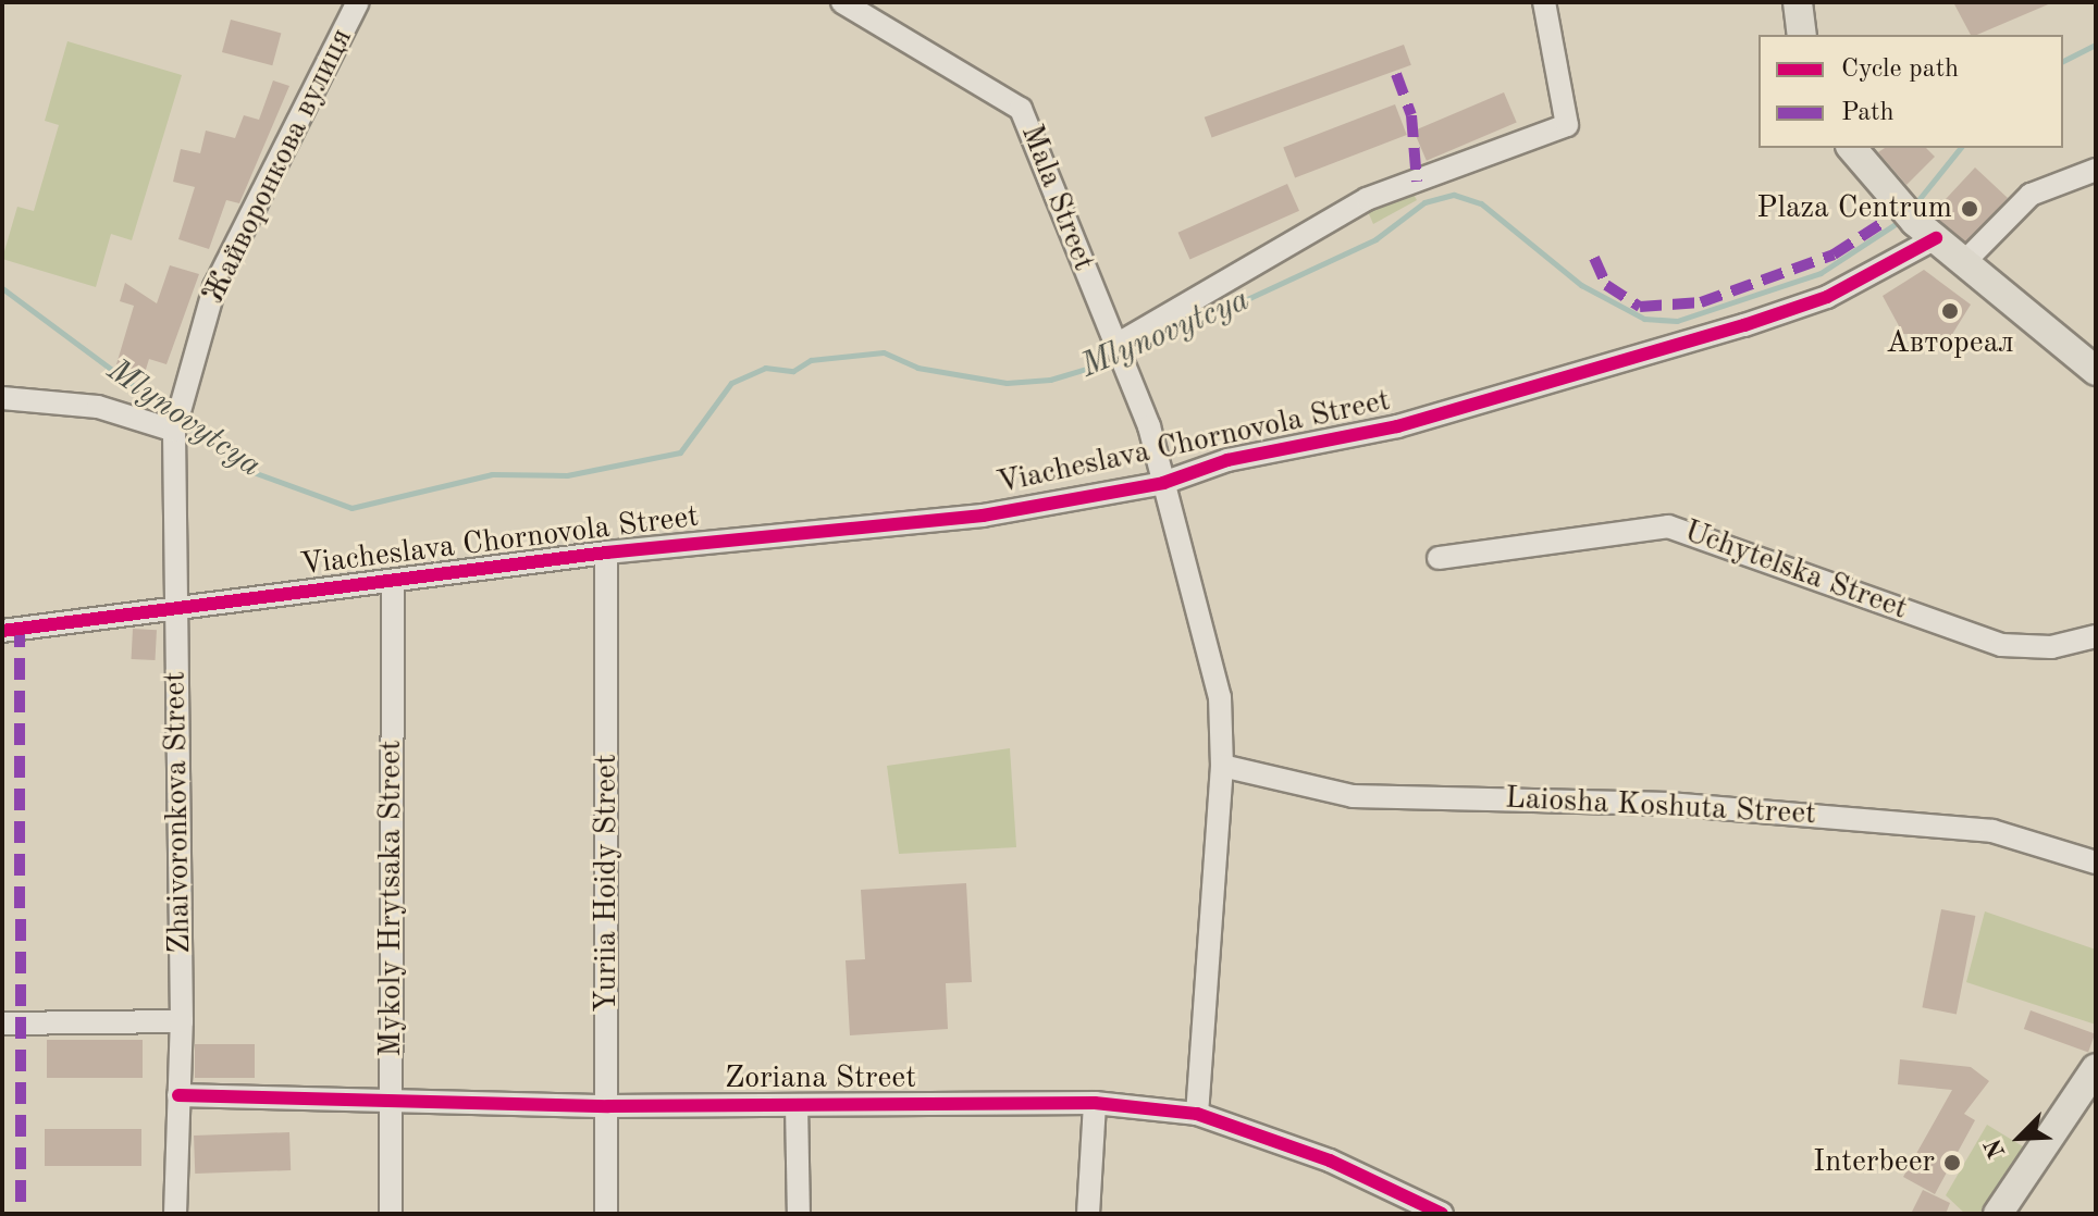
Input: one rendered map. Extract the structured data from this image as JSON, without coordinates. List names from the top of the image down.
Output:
{
  "streets": {
    "street": [
      "Жайворонкова вулиця",
      "Mala Street",
      "Viacheslava Chornovola Street",
      "Uchytelska Street",
      "Laiosha Koshuta Street",
      "Zhaivoronkova Street",
      "Yuriia Hoidy Street",
      "Mykoly Hrytsaka Street",
      "Zoriana Street"
    ]
  },
  "crossings": [
    ["Жайворонкова вулиця", "Zhaivoronkova Street"],
    ["Mala Street", "Viacheslava Chornovola Street"],
    ["Mala Street", "Laiosha Koshuta Street"],
    ["Mala Street", "Zoriana Street"],
    ["Viacheslava Chornovola Street", "Zhaivoronkova Street"],
    ["Viacheslava Chornovola Street", "Yuriia Hoidy Street"],
    ["Viacheslava Chornovola Street", "Mykoly Hrytsaka Street"],
    ["Zhaivoronkova Street", "Zoriana Street"],
    ["Yuriia Hoidy Street", "Zoriana Street"],
    ["Mykoly Hrytsaka Street", "Zoriana Street"]
  ],
  "water": ["Mlynovytcya"],
  "places": ["Plaza Centrum", "Автореал", "Interbeer"],
  "legend": ["Cycle path", "Path"],
  "north": "bottom left"
}
